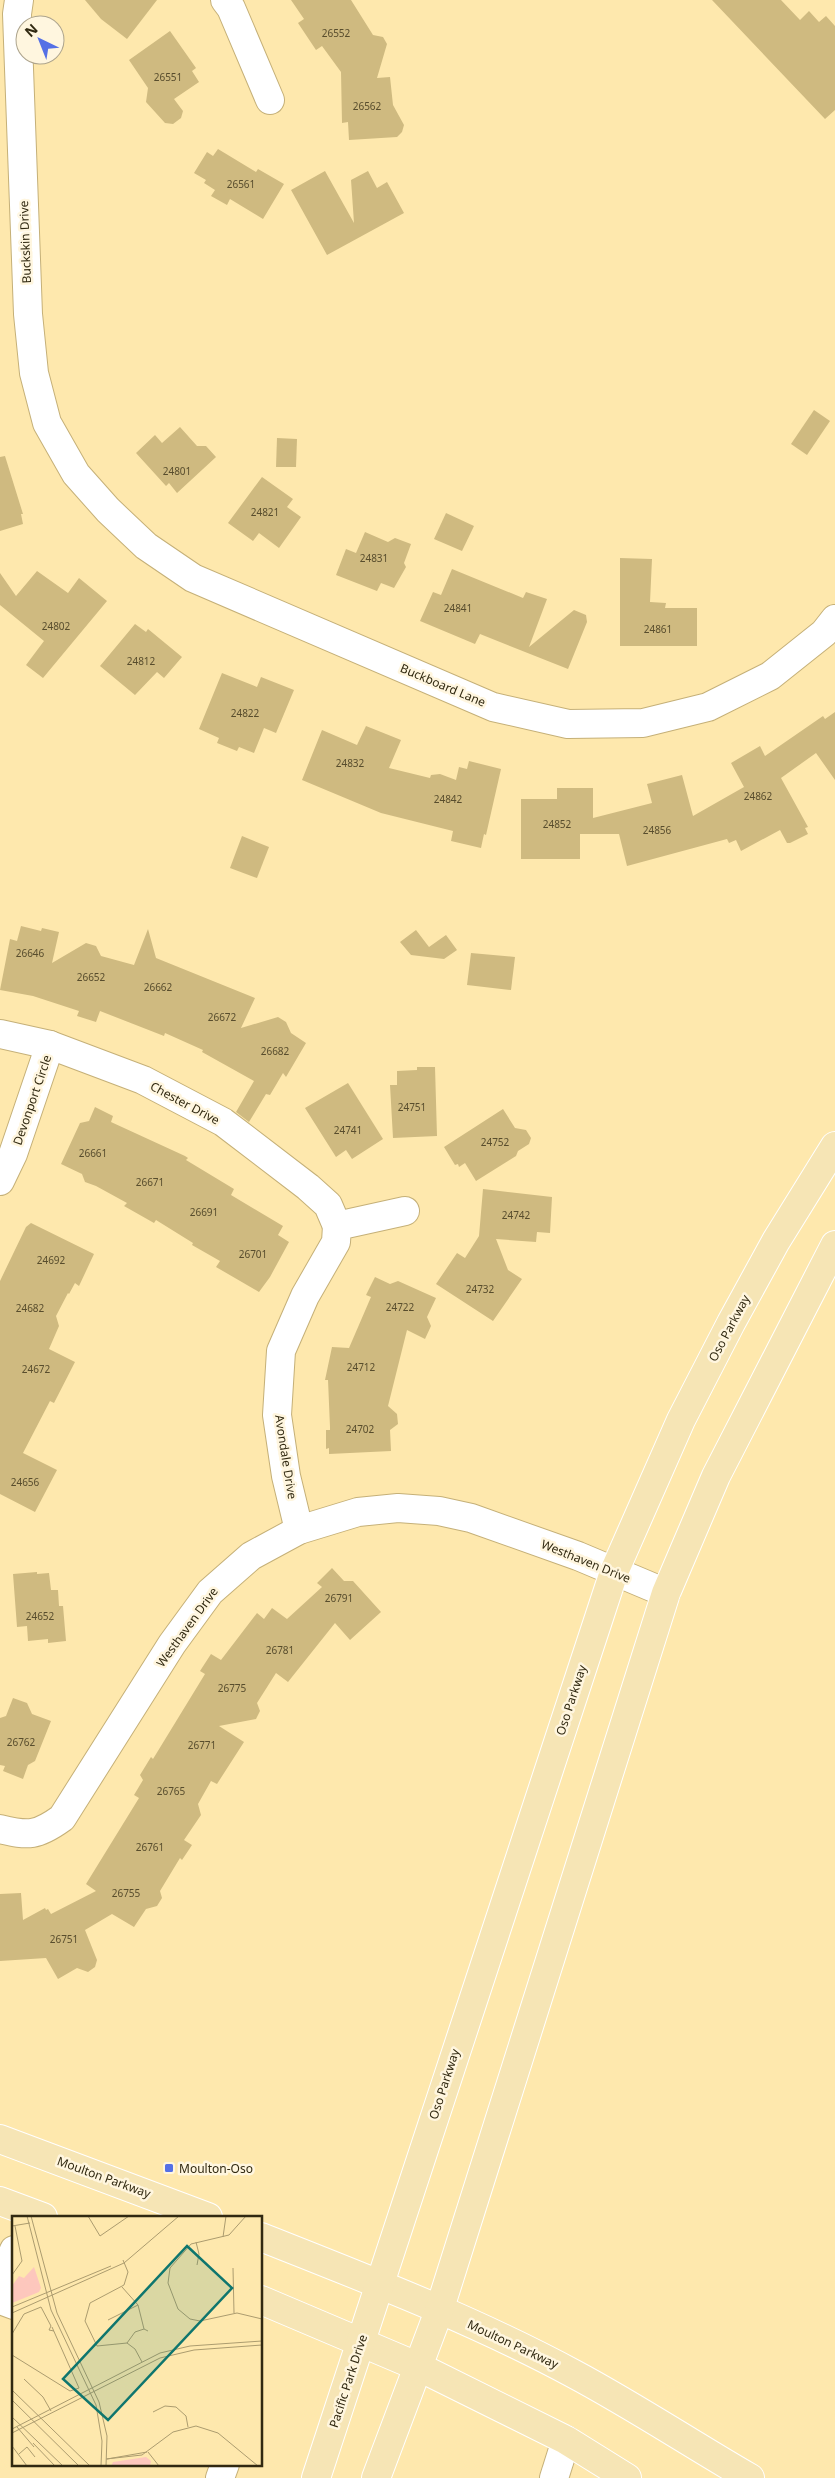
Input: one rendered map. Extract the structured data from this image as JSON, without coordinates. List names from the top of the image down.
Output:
{
  "streets": {
    "main road": ["Oso Parkway", "Moulton Parkway", "Pacific Park Drive"],
    "street": [
      "Buckskin Drive",
      "Buckboard Lane",
      "Devonport Circle",
      "Chester Drive",
      "Avondale Drive",
      "Westhaven Drive"
    ]
  },
  "crossings": [
    ["Buckskin Drive", "Buckboard Lane"],
    ["Devonport Circle", "Chester Drive"],
    ["Chester Drive", "Avondale Drive"],
    ["Oso Parkway", "Westhaven Drive"],
    ["Oso Parkway", "Moulton Parkway"],
    ["Oso Parkway", "Pacific Park Drive"],
    ["Avondale Drive", "Westhaven Drive"],
    ["Moulton Parkway", "Pacific Park Drive"]
  ],
  "places": {
    "transit": ["Moulton-Oso"]
  },
  "house_numbers": [
    "26552",
    "26551",
    "26562",
    "26561",
    "24801",
    "24821",
    "24831",
    "24841",
    "24802",
    "24861",
    "24812",
    "24822",
    "24832",
    "24862",
    "24842",
    "24852",
    "24856",
    "26646",
    "26652",
    "26662",
    "26672",
    "26682",
    "24751",
    "24741",
    "24752",
    "26661",
    "26671",
    "26691",
    "24742",
    "26701",
    "24692",
    "24732",
    "24722",
    "24682",
    "24712",
    "24672",
    "24702",
    "24656",
    "26791",
    "24652",
    "26781",
    "26775",
    "26762",
    "26771",
    "26765",
    "26761",
    "26755",
    "26751"
  ],
  "north": "top left"
}
